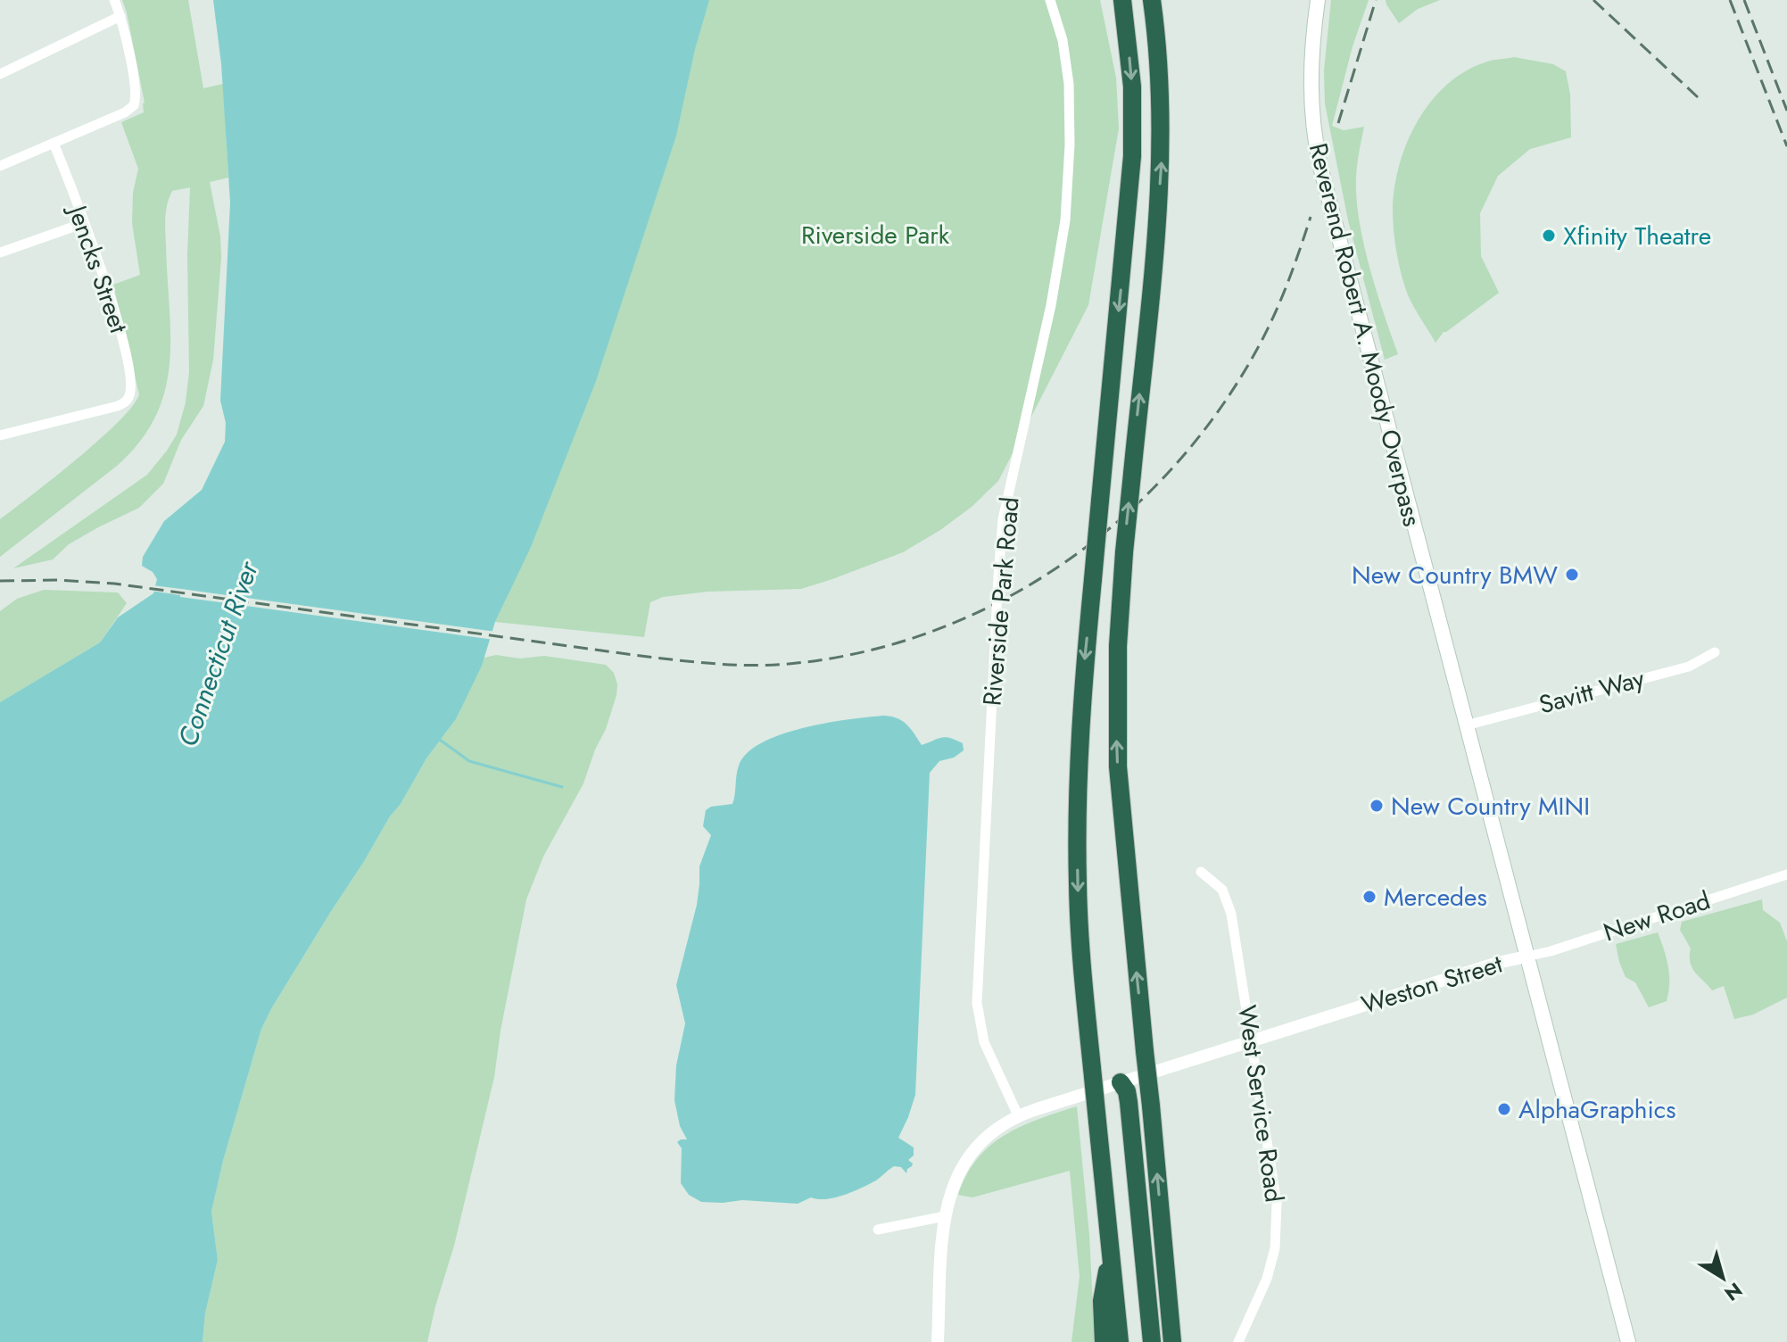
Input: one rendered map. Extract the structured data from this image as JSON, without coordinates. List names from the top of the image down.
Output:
{
  "streets": {
    "main road": ["Reverend Robert A. Moody Overpass", "Weston Street"],
    "street": [
      "Jencks Street",
      "Riverside Park Road",
      "Savitt Way",
      "New Road",
      "West Service Road"
    ]
  },
  "crossings": [
    ["Reverend Robert A. Moody Overpass", "Savitt Way"],
    ["Reverend Robert A. Moody Overpass", "New Road"],
    ["Reverend Robert A. Moody Overpass", "Weston Street"],
    ["Riverside Park Road", "Weston Street"],
    ["New Road", "Weston Street"],
    ["Weston Street", "West Service Road"]
  ],
  "water": ["Connecticut River"],
  "parks": ["Riverside Park"],
  "places": [
    "Xfinity Theatre",
    "New Country BMW",
    "New Country MINI",
    "Mercedes",
    "AlphaGraphics"
  ],
  "north": "bottom right"
}
